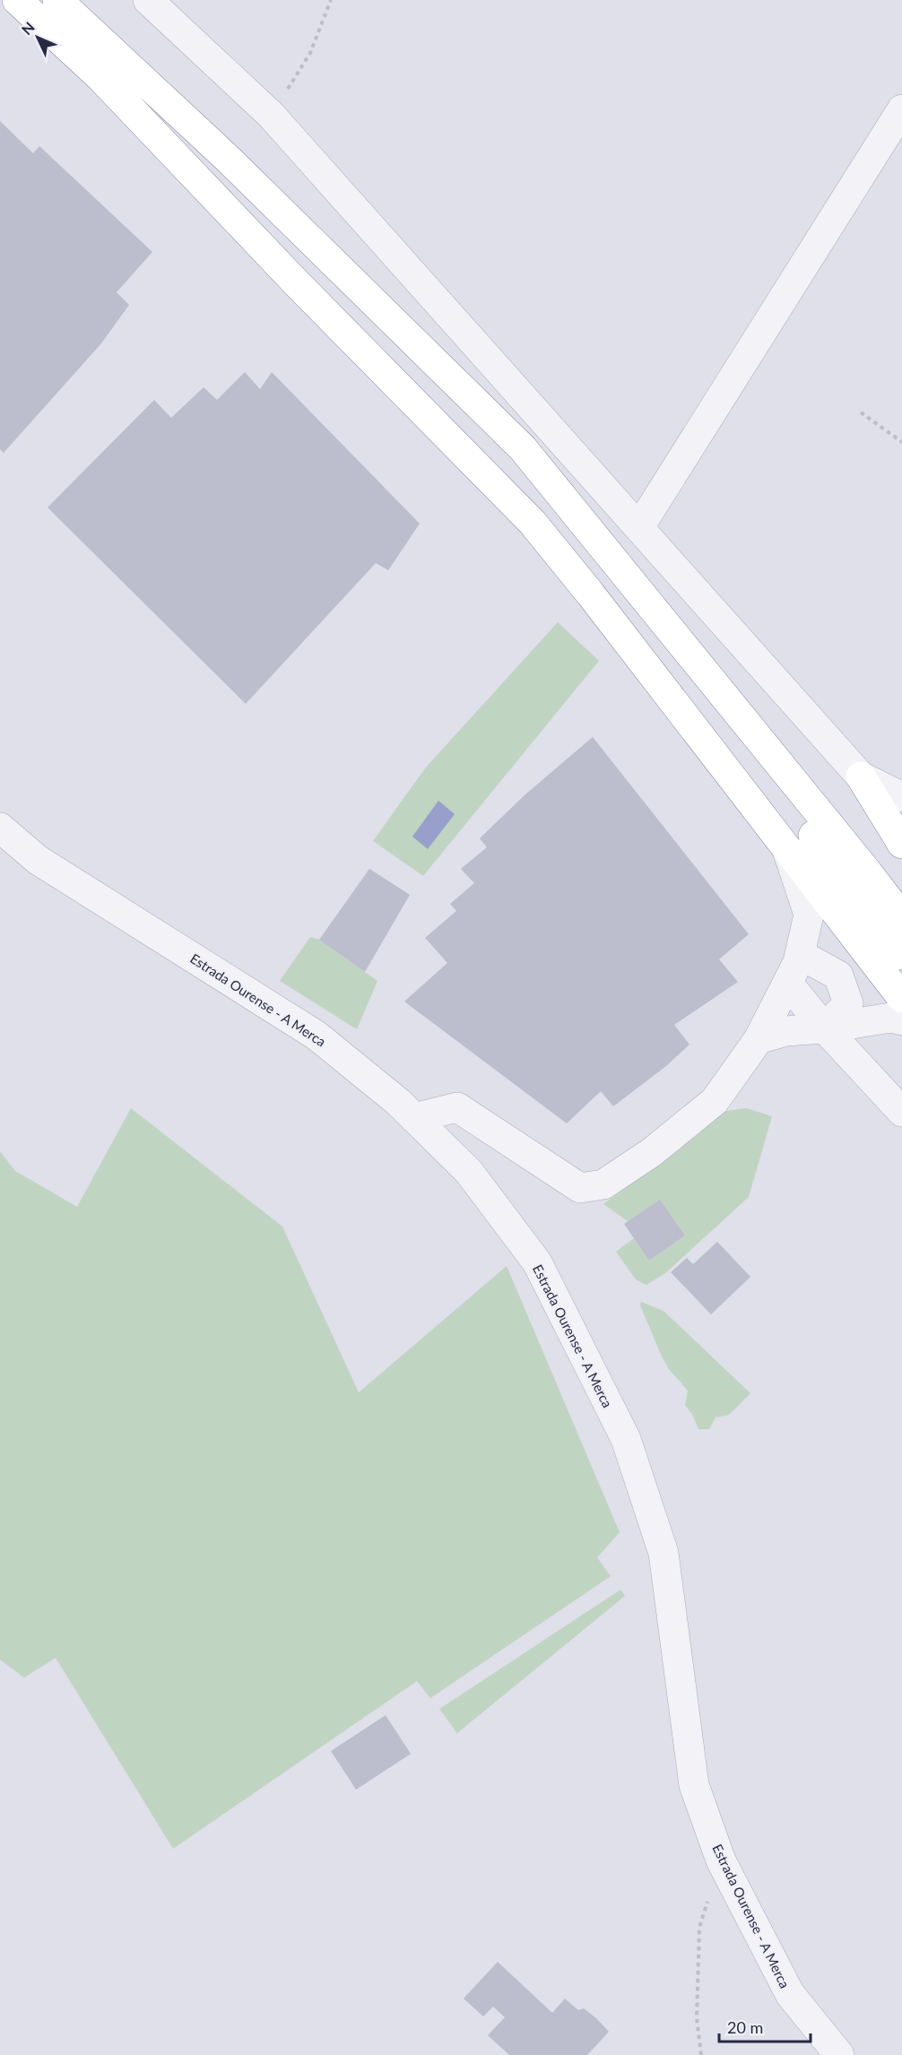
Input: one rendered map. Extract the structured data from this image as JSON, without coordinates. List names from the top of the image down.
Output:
{
  "streets": {
    "street": ["Estrada Ourense - A Merca"]
  },
  "scale_bar": "20 m",
  "north": "top left"
}
